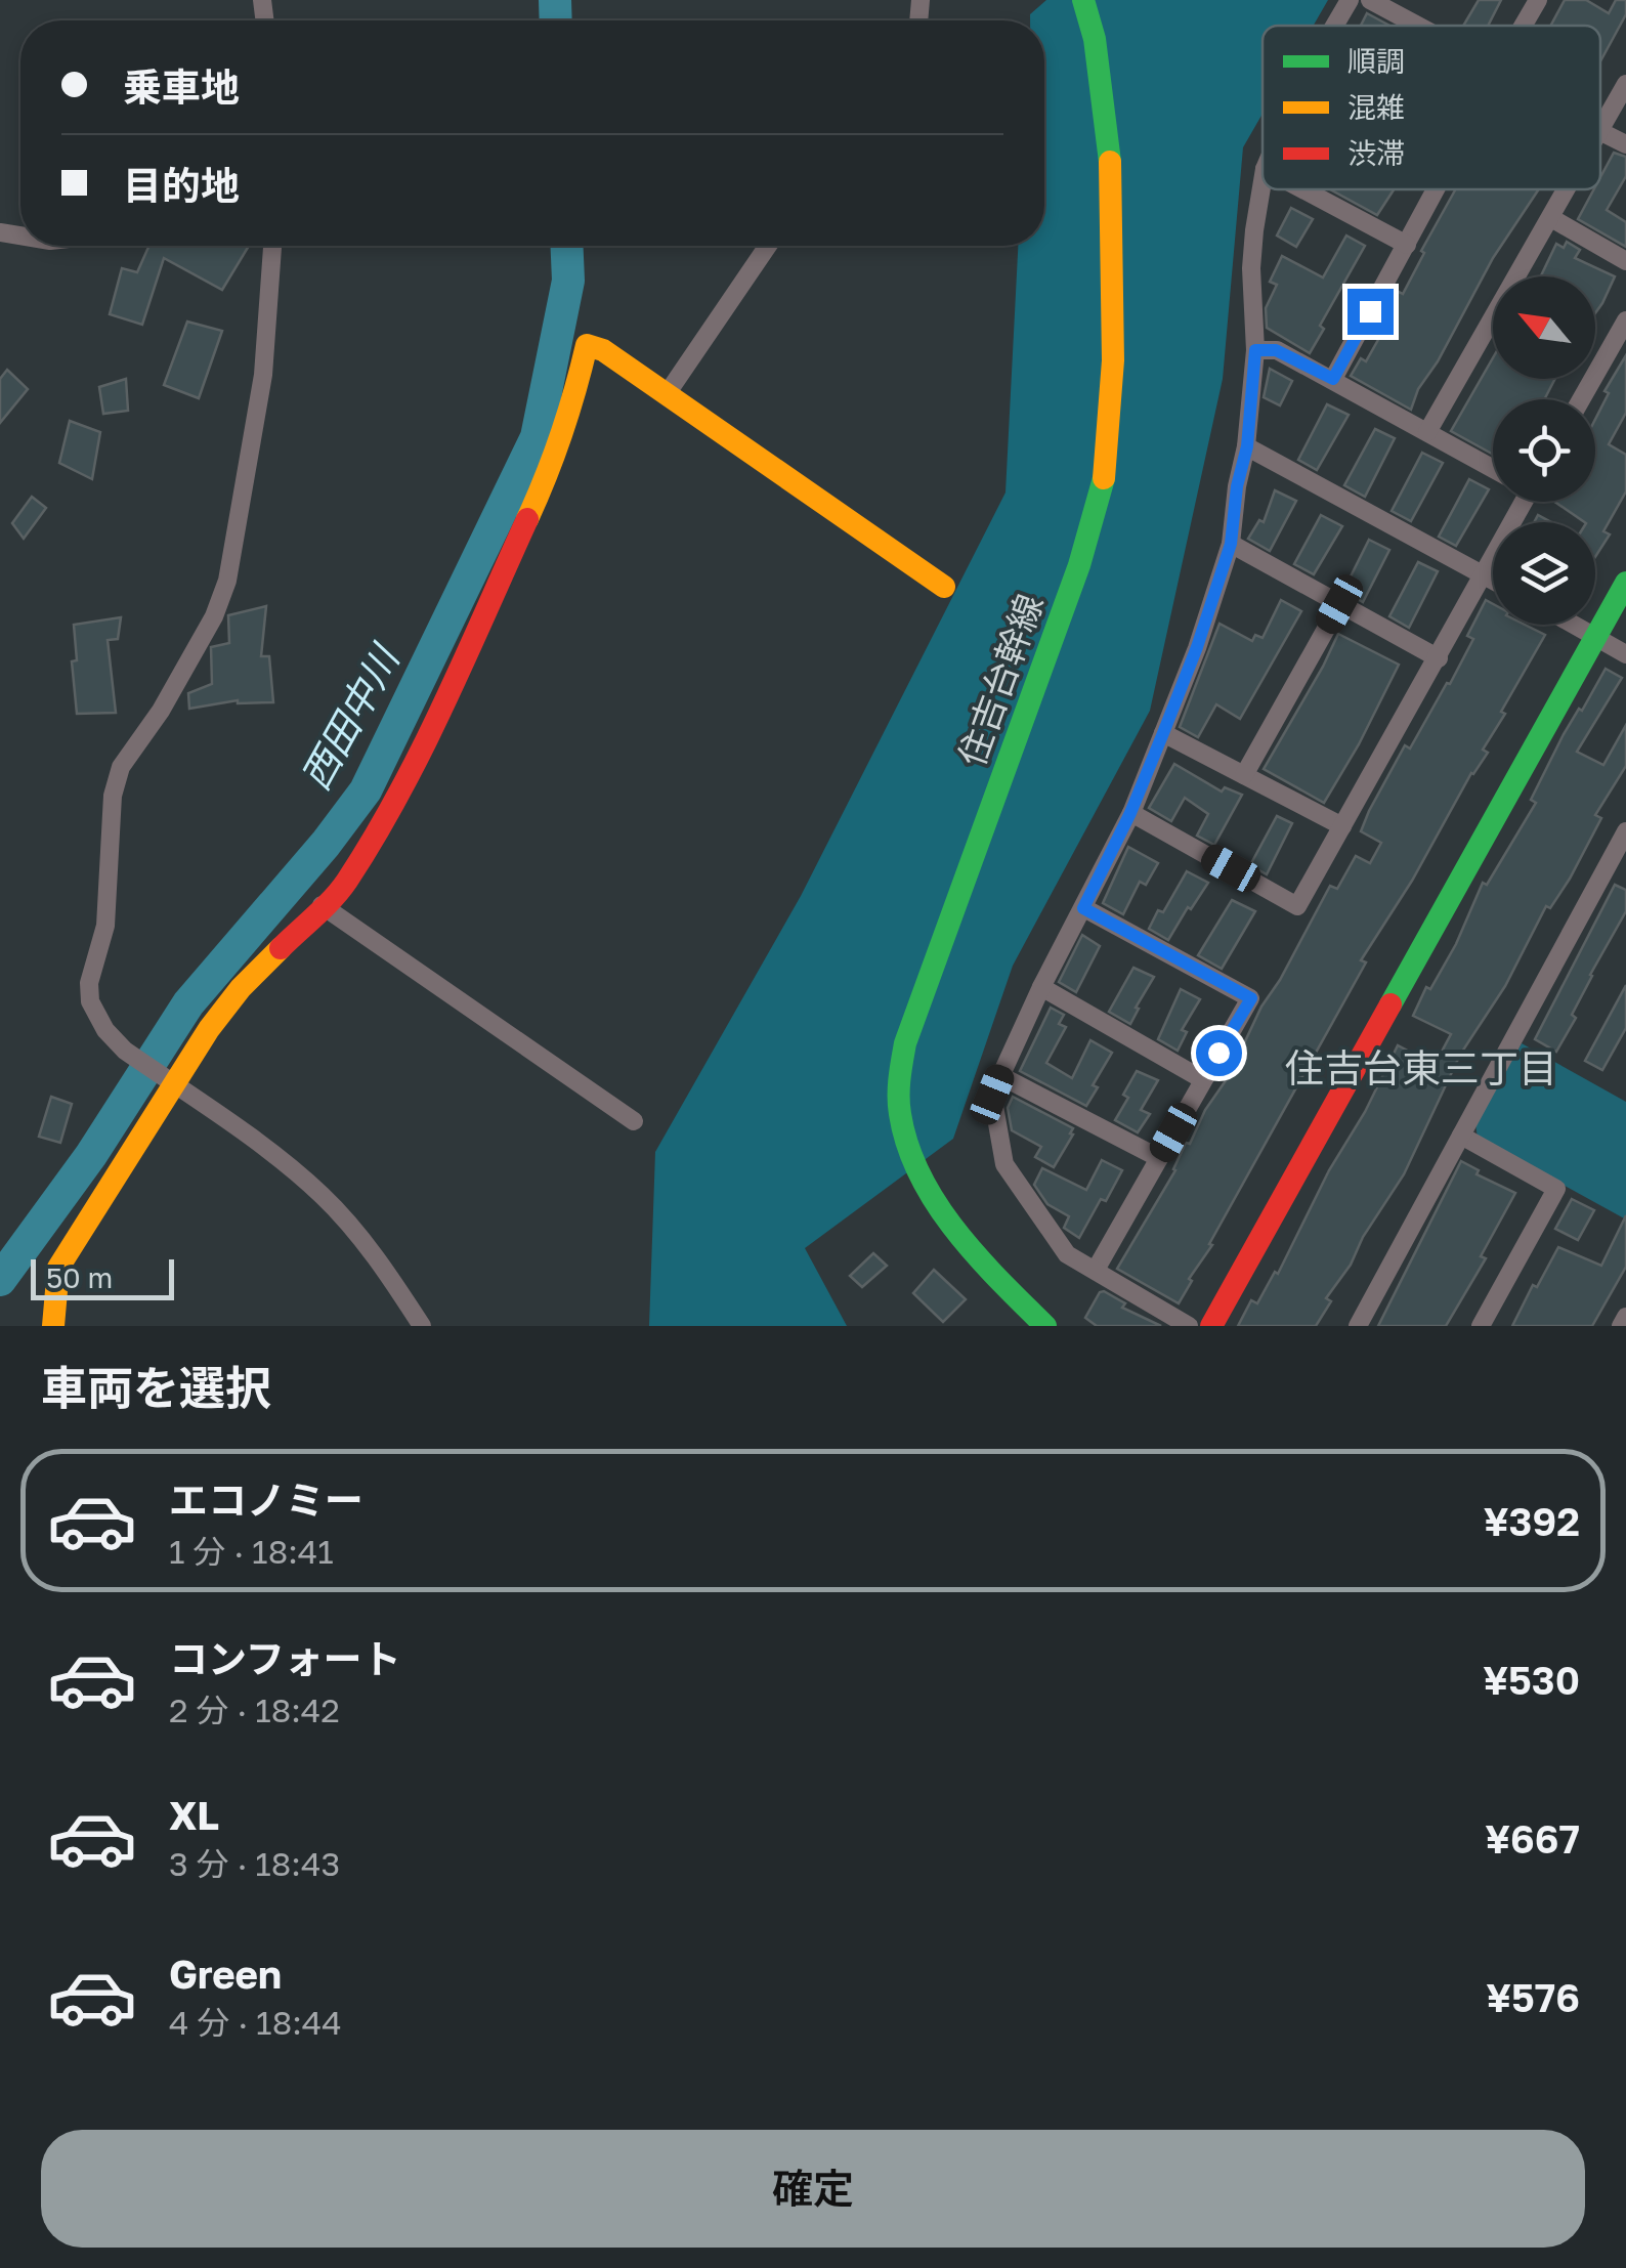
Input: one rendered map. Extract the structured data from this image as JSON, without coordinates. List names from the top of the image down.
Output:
{
  "streets": {
    "street": ["住吉台幹線"]
  },
  "districts": ["住吉台東三丁目"],
  "water": ["西田中川"],
  "legend": ["順調", "混雑", "渋滞"],
  "scale_bar": "50 m",
  "north": "top left",
  "page": {
    "banner": ["乗車地", "目的地"],
    "scale": "50 m",
    "heading": "車両を選択",
    "list": [
      {
        "name": "エコノミー",
        "note": "1 分 · 18:41",
        "value": "¥392"
      },
      {
        "name": "コンフォート",
        "note": "2 分 · 18:42",
        "value": "¥530"
      },
      {
        "name": "XL",
        "note": "3 分 · 18:43",
        "value": "¥667"
      },
      {
        "name": "Green",
        "note": "4 分 · 18:44",
        "value": "¥576"
      }
    ],
    "buttons": "確定"
  }
}
